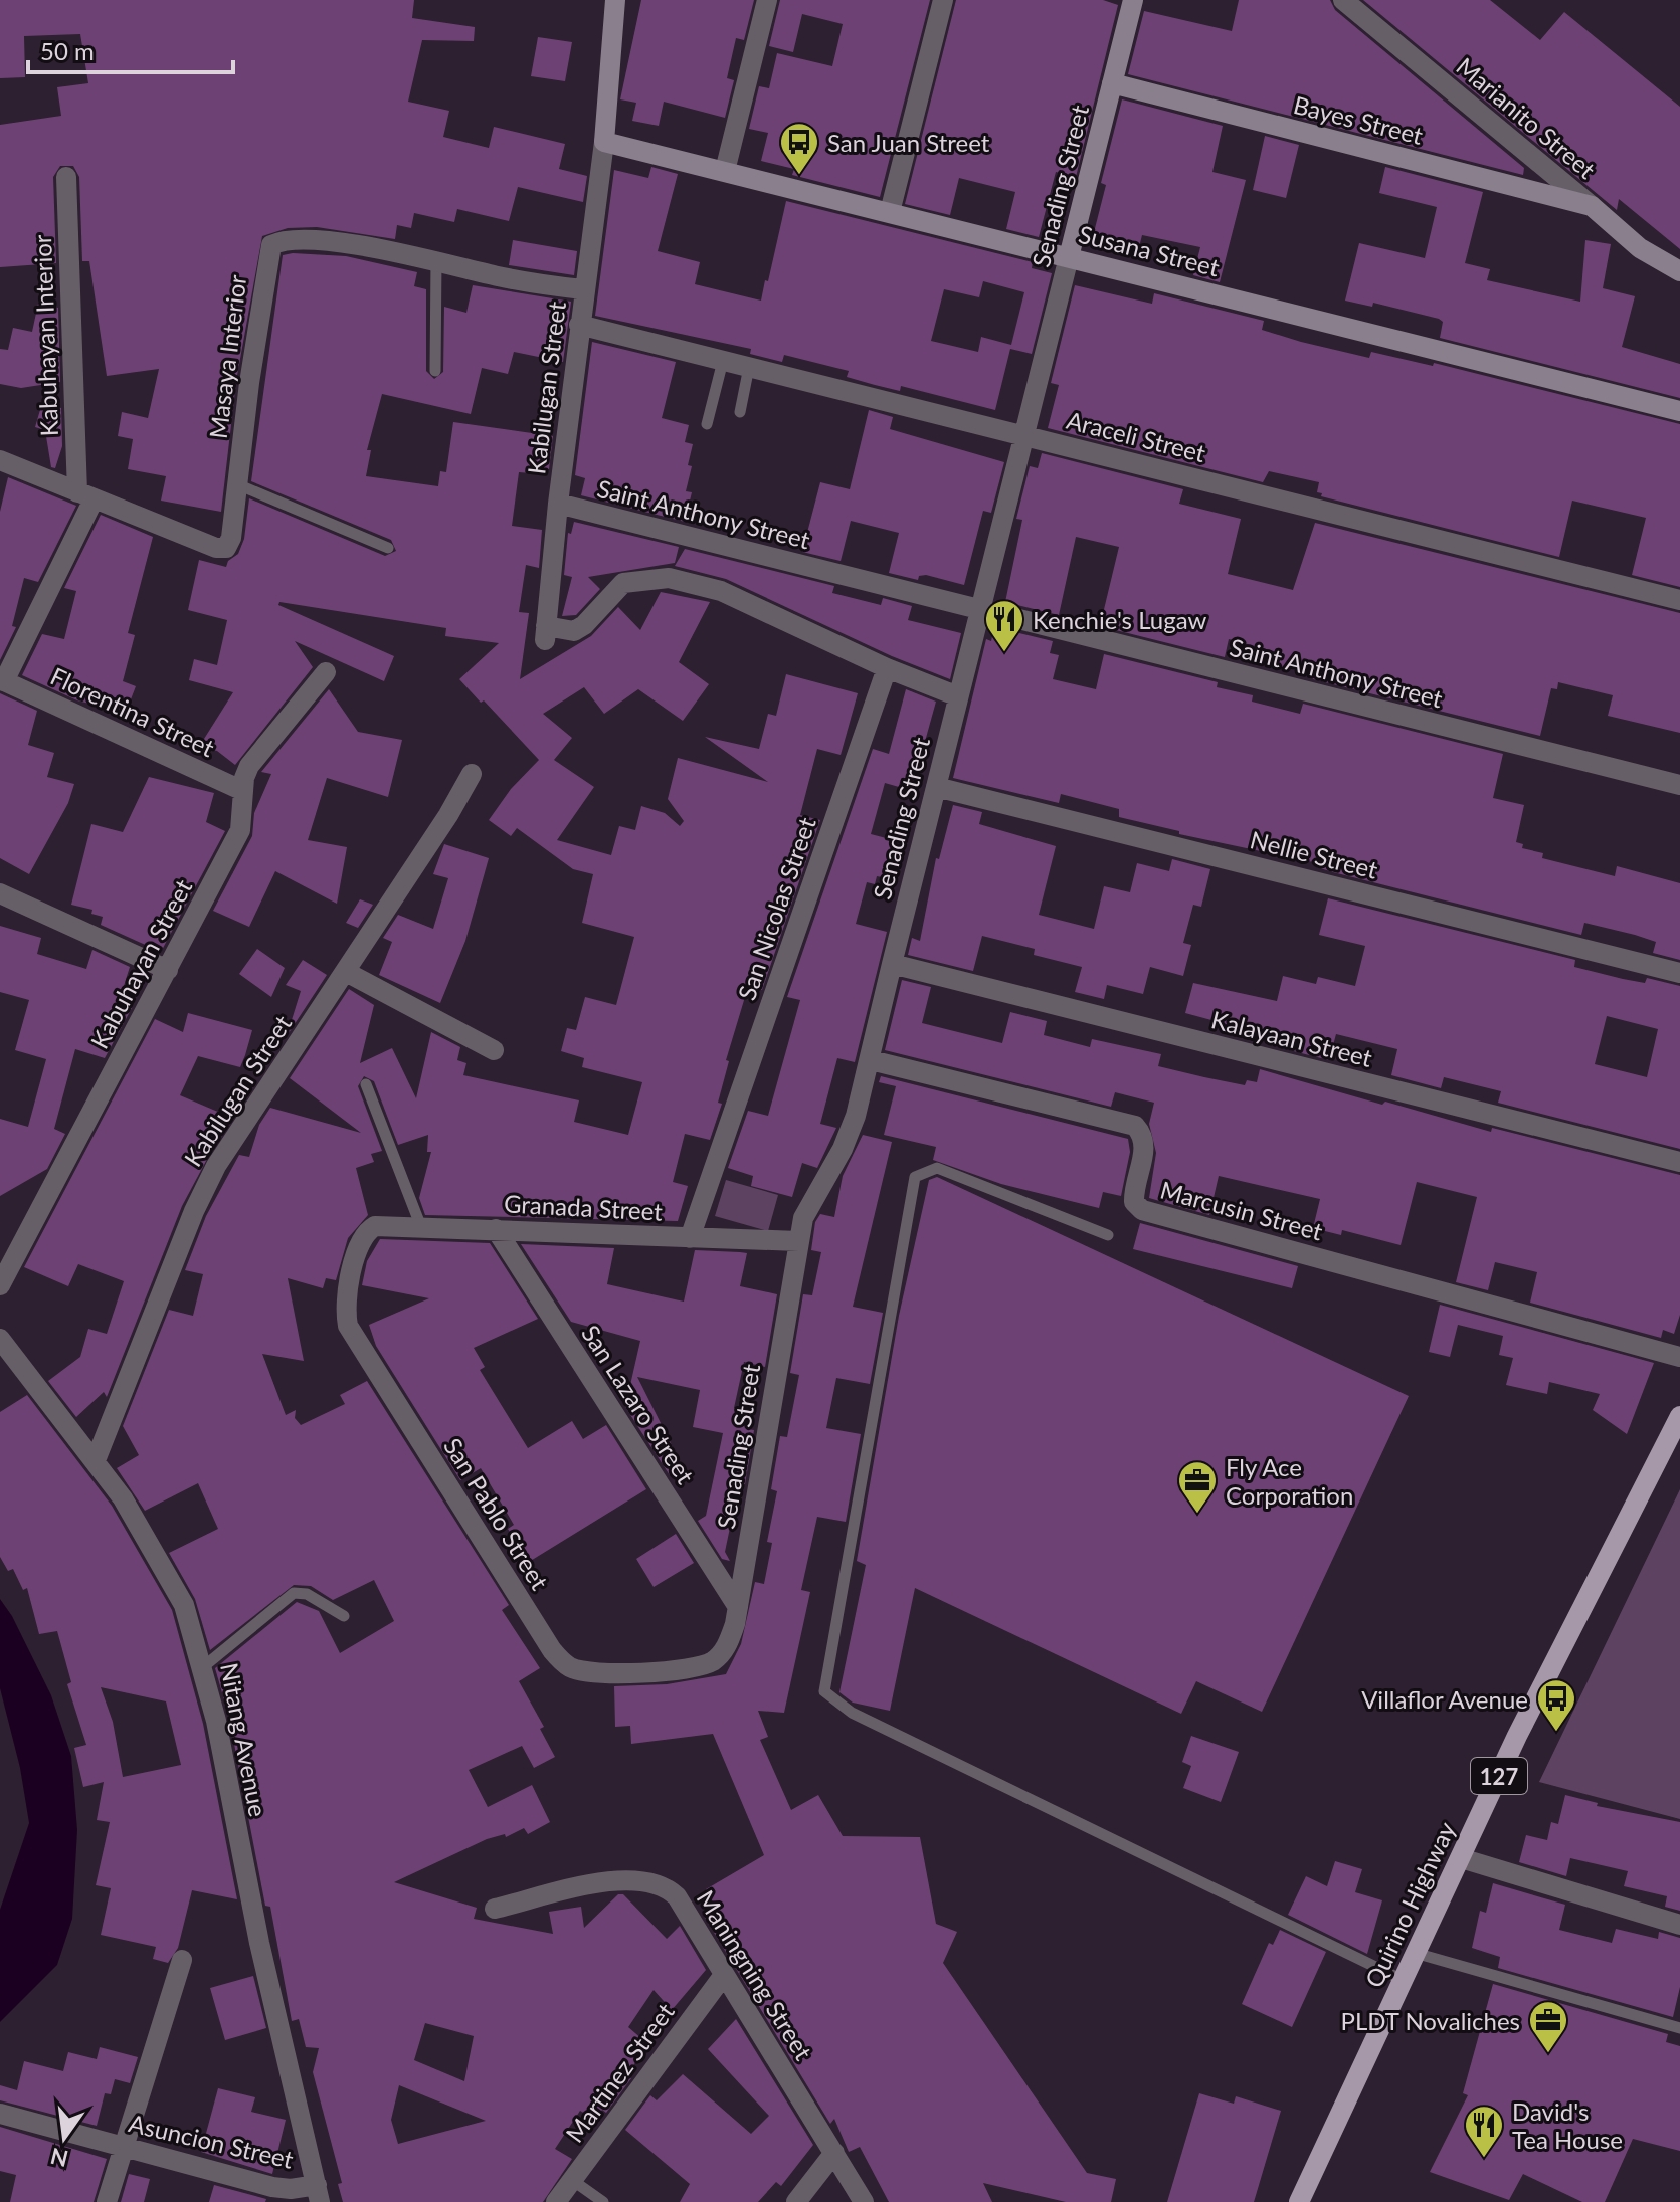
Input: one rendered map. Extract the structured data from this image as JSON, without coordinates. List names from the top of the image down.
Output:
{
  "streets": {
    "main road": ["127", "Quirino Highway"],
    "street": [
      "Marianito Street",
      "Bayes Street",
      "Senading Street",
      "Susana Street",
      "Kabuhayan Interior",
      "Masaya Interior",
      "Kabilugan Street",
      "Araceli Street",
      "Saint Anthony Street",
      "Florentina Street",
      "Nellie Street",
      "San Nicolas Street",
      "Kabuhayan Street",
      "Kalayaan Street",
      "Granada Street",
      "Marcusin Street",
      "San Lazaro Street",
      "San Pablo Street",
      "Nitang Avenue",
      "Maningning Street",
      "Martinez Street",
      "Asuncion Street"
    ]
  },
  "crossings": [
    ["Marianito Street", "Bayes Street"],
    ["Bayes Street", "Senading Street"],
    ["Senading Street", "Susana Street"],
    ["Senading Street", "Araceli Street"],
    ["Senading Street", "Saint Anthony Street"],
    ["Senading Street", "Nellie Street"],
    ["Senading Street", "Kalayaan Street"],
    ["Senading Street", "Granada Street"],
    ["Senading Street", "Marcusin Street"],
    ["Senading Street", "San Lazaro Street"],
    ["Senading Street", "San Pablo Street"],
    ["Susana Street", "Kabilugan Street"],
    ["Kabuhayan Interior", "Masaya Interior"],
    ["Kabuhayan Interior", "Florentina Street"],
    ["Masaya Interior", "Kabilugan Street"],
    ["Kabilugan Street", "Araceli Street"],
    ["Kabilugan Street", "Saint Anthony Street"],
    ["Kabilugan Street", "San Nicolas Street"],
    ["Kabilugan Street", "Nitang Avenue"],
    ["Florentina Street", "Kabuhayan Street"],
    ["San Nicolas Street", "Granada Street"],
    ["Granada Street", "San Lazaro Street"],
    ["Granada Street", "San Pablo Street"],
    ["Nitang Avenue", "Asuncion Street"],
    ["Maningning Street", "Martinez Street"]
  ],
  "places": {
    "bus stop": ["San Juan Street", "Villaflor Avenue"],
    "restaurant": ["Kenchie's Lugaw", "David's Tea House"],
    "office": ["Fly Ace Corporation", "PLDT Novaliches"]
  },
  "scale_bar": "50 m",
  "north": "bottom"
}
